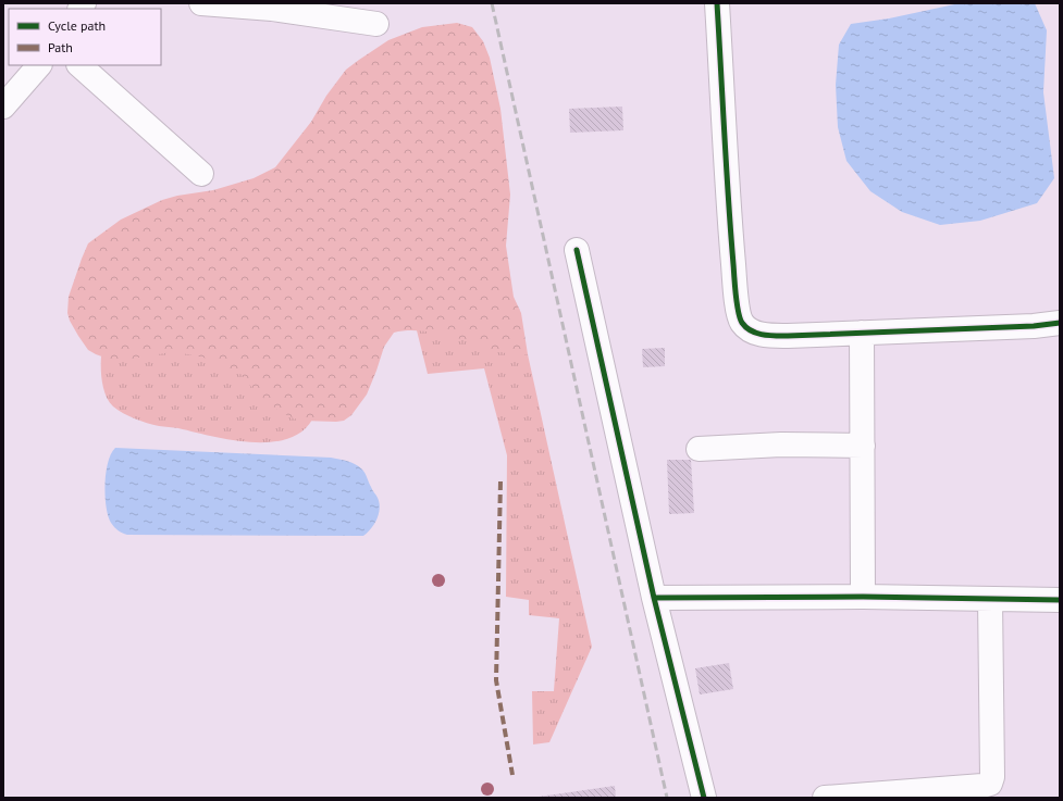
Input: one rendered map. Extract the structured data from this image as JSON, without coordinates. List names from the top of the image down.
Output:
{
  "legend": ["Cycle path", "Path"]
}
